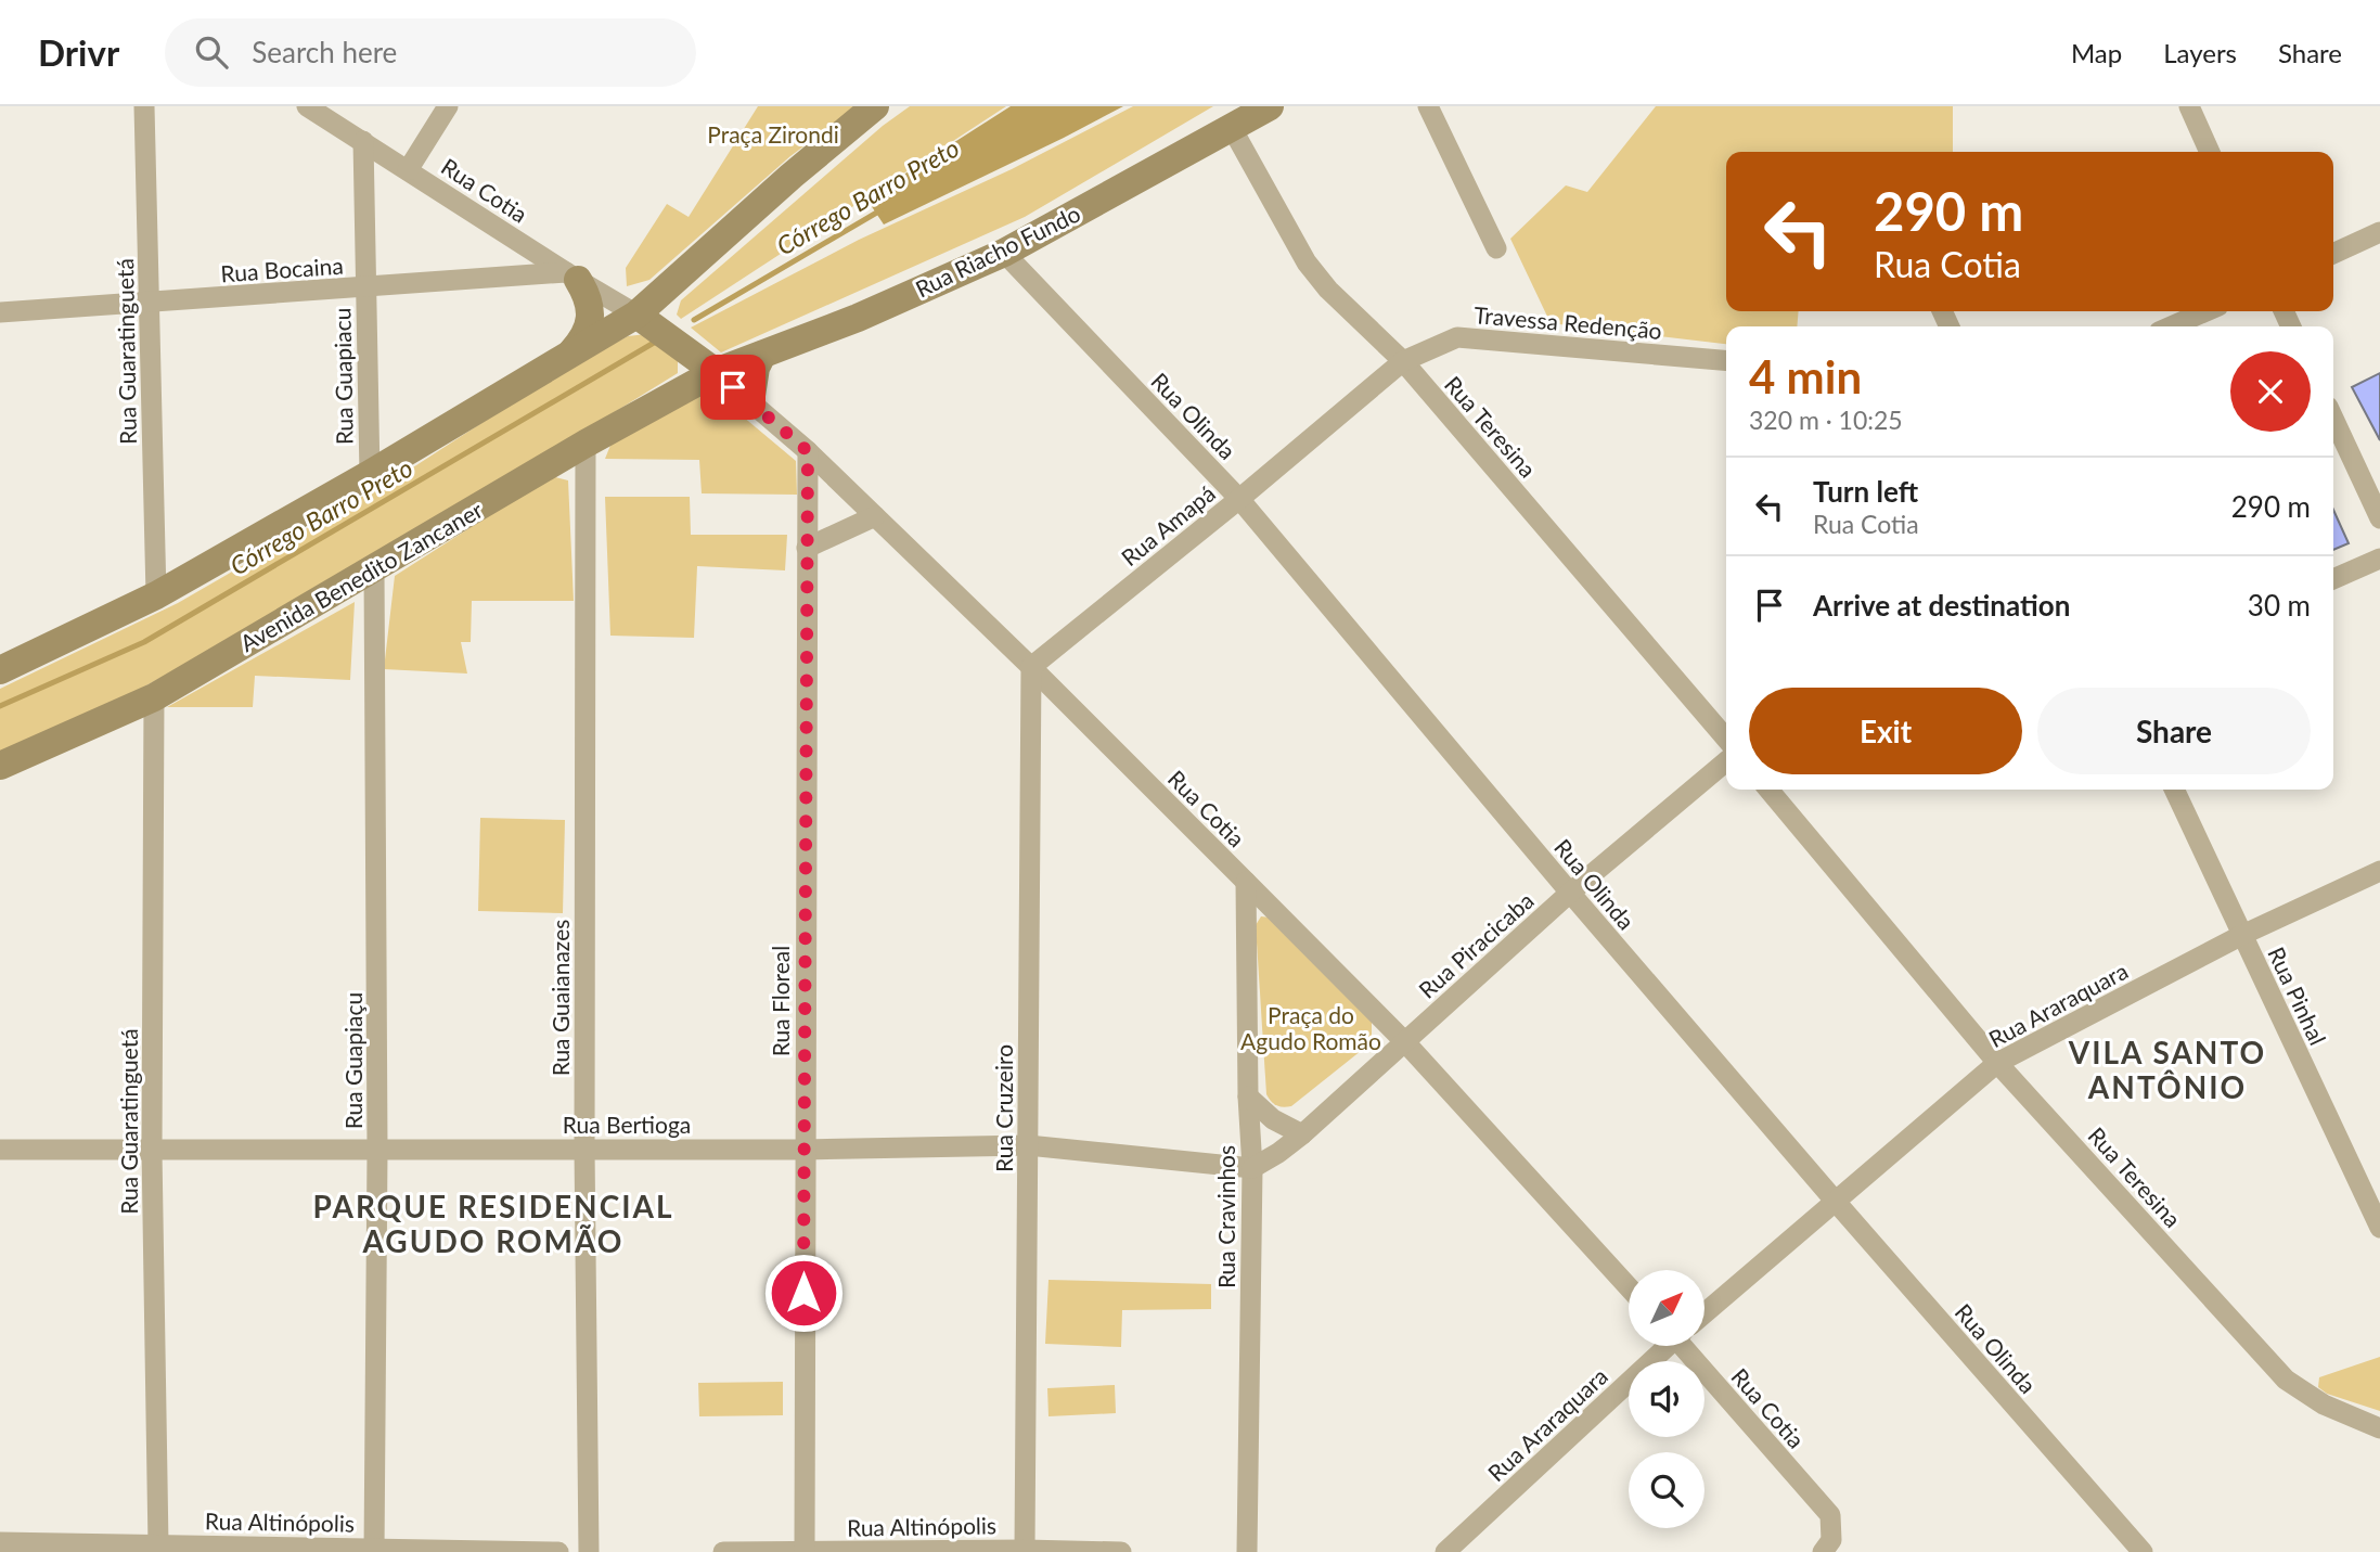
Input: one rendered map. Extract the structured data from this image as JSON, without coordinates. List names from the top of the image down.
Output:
{
  "streets": {
    "main road": ["Rua Riacho Fundo", "Avenida Benedito Zancaner"],
    "street": [
      "Rua Cotia",
      "Rua Bocaina",
      "Travessa Redenção",
      "Rua Guaratinguetá",
      "Rua Guapiacu",
      "Rua Olinda",
      "Rua Teresina",
      "Rua Amapá",
      "Rua Piracicaba",
      "Rua Pinhal",
      "Rua Guaianazes",
      "Rua Floreal",
      "Rua Araraquara",
      "Rua Guapiaçu",
      "Rua Cruzeiro",
      "Rua Bertioga",
      "Rua Cravinhos",
      "Rua Altinópolis"
    ]
  },
  "crossings": [
    ["Rua Cotia", "Rua Riacho Fundo"],
    ["Rua Cotia", "Rua Bocaina"],
    ["Rua Cotia", "Rua Guapiacu"],
    ["Rua Cotia", "Rua Amapá"],
    ["Rua Cotia", "Avenida Benedito Zancaner"],
    ["Rua Cotia", "Rua Piracicaba"],
    ["Rua Cotia", "Rua Floreal"],
    ["Rua Cotia", "Rua Cruzeiro"],
    ["Rua Cotia", "Rua Cravinhos"],
    ["Rua Riacho Fundo", "Rua Olinda"],
    ["Rua Riacho Fundo", "Rua Teresina"],
    ["Rua Riacho Fundo", "Avenida Benedito Zancaner"],
    ["Rua Bocaina", "Rua Guaratinguetá"],
    ["Rua Bocaina", "Rua Guapiacu"],
    ["Travessa Redenção", "Rua Teresina"],
    ["Travessa Redenção", "Rua Amapá"],
    ["Rua Guaratinguetá", "Avenida Benedito Zancaner"],
    ["Rua Guaratinguetá", "Rua Bertioga"],
    ["Rua Guaratinguetá", "Rua Altinópolis"],
    ["Rua Olinda", "Rua Amapá"],
    ["Rua Olinda", "Rua Piracicaba"],
    ["Rua Olinda", "Rua Araraquara"],
    ["Rua Teresina", "Rua Amapá"],
    ["Rua Teresina", "Rua Araraquara"],
    ["Rua Amapá", "Rua Cruzeiro"],
    ["Avenida Benedito Zancaner", "Rua Guaianazes"],
    ["Avenida Benedito Zancaner", "Rua Guapiaçu"],
    ["Rua Piracicaba", "Rua Bertioga"],
    ["Rua Piracicaba", "Rua Cravinhos"],
    ["Rua Pinhal", "Rua Araraquara"],
    ["Rua Guaianazes", "Rua Bertioga"],
    ["Rua Floreal", "Rua Bertioga"],
    ["Rua Floreal", "Rua Altinópolis"],
    ["Rua Guapiaçu", "Rua Bertioga"],
    ["Rua Guapiaçu", "Rua Altinópolis"],
    ["Rua Cruzeiro", "Rua Bertioga"],
    ["Rua Cruzeiro", "Rua Altinópolis"],
    ["Rua Bertioga", "Rua Cravinhos"]
  ],
  "districts": ["VILA SANTO ANTÔNIO", "PARQUE RESIDENCIAL AGUDO ROMÃO"],
  "water": ["Córrego Barro Preto"],
  "parks": ["Praça Zirondi", "Praça do Agudo Romão"],
  "north": "top right",
  "page": {
    "header": "Drivr",
    "search": "Search here",
    "nav": ["Map", "Layers", "Share"],
    "turn": ["290 m", "Rua Cotia"],
    "heading": ["4 min", "320 m · 10:25"],
    "list": [
      {
        "name": "Turn left",
        "note": "Rua Cotia",
        "value": "290 m"
      },
      {
        "name": "Arrive at destination",
        "value": "30 m"
      }
    ],
    "buttons": ["Exit", "Share"]
  }
}
